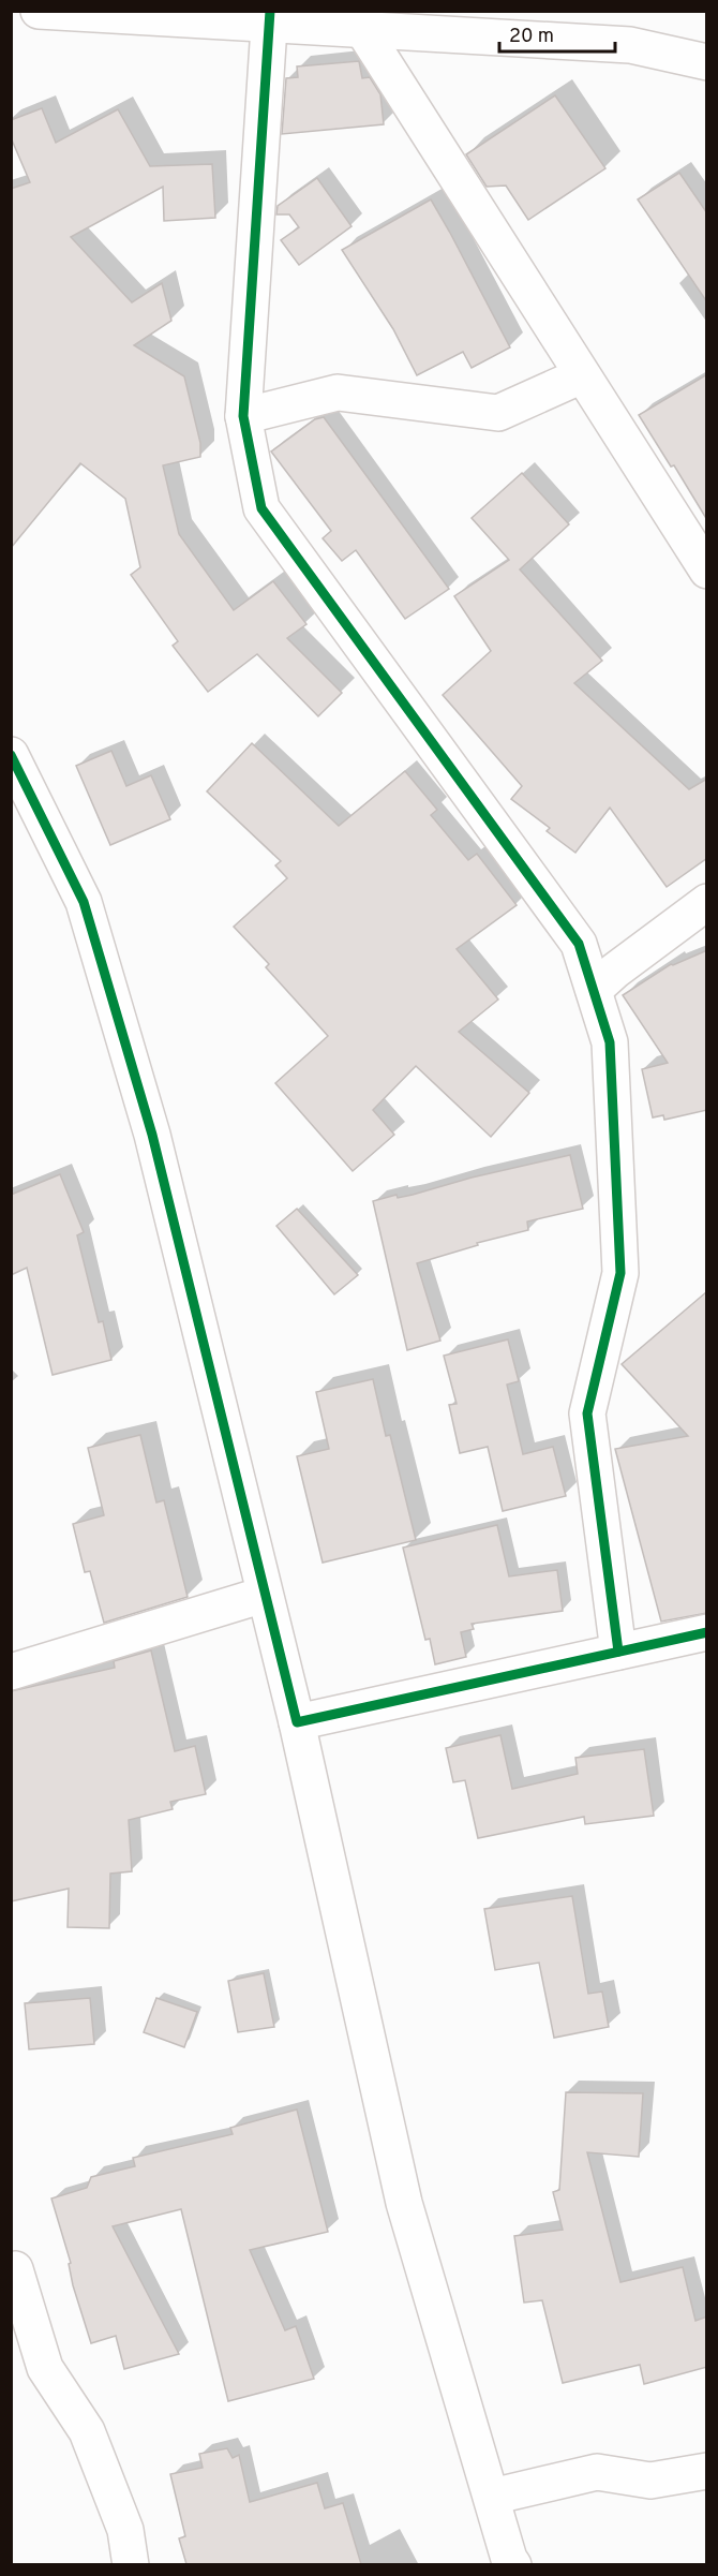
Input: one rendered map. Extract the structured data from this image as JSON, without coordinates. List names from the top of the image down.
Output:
{
  "scale_bar": "20 m"
}
